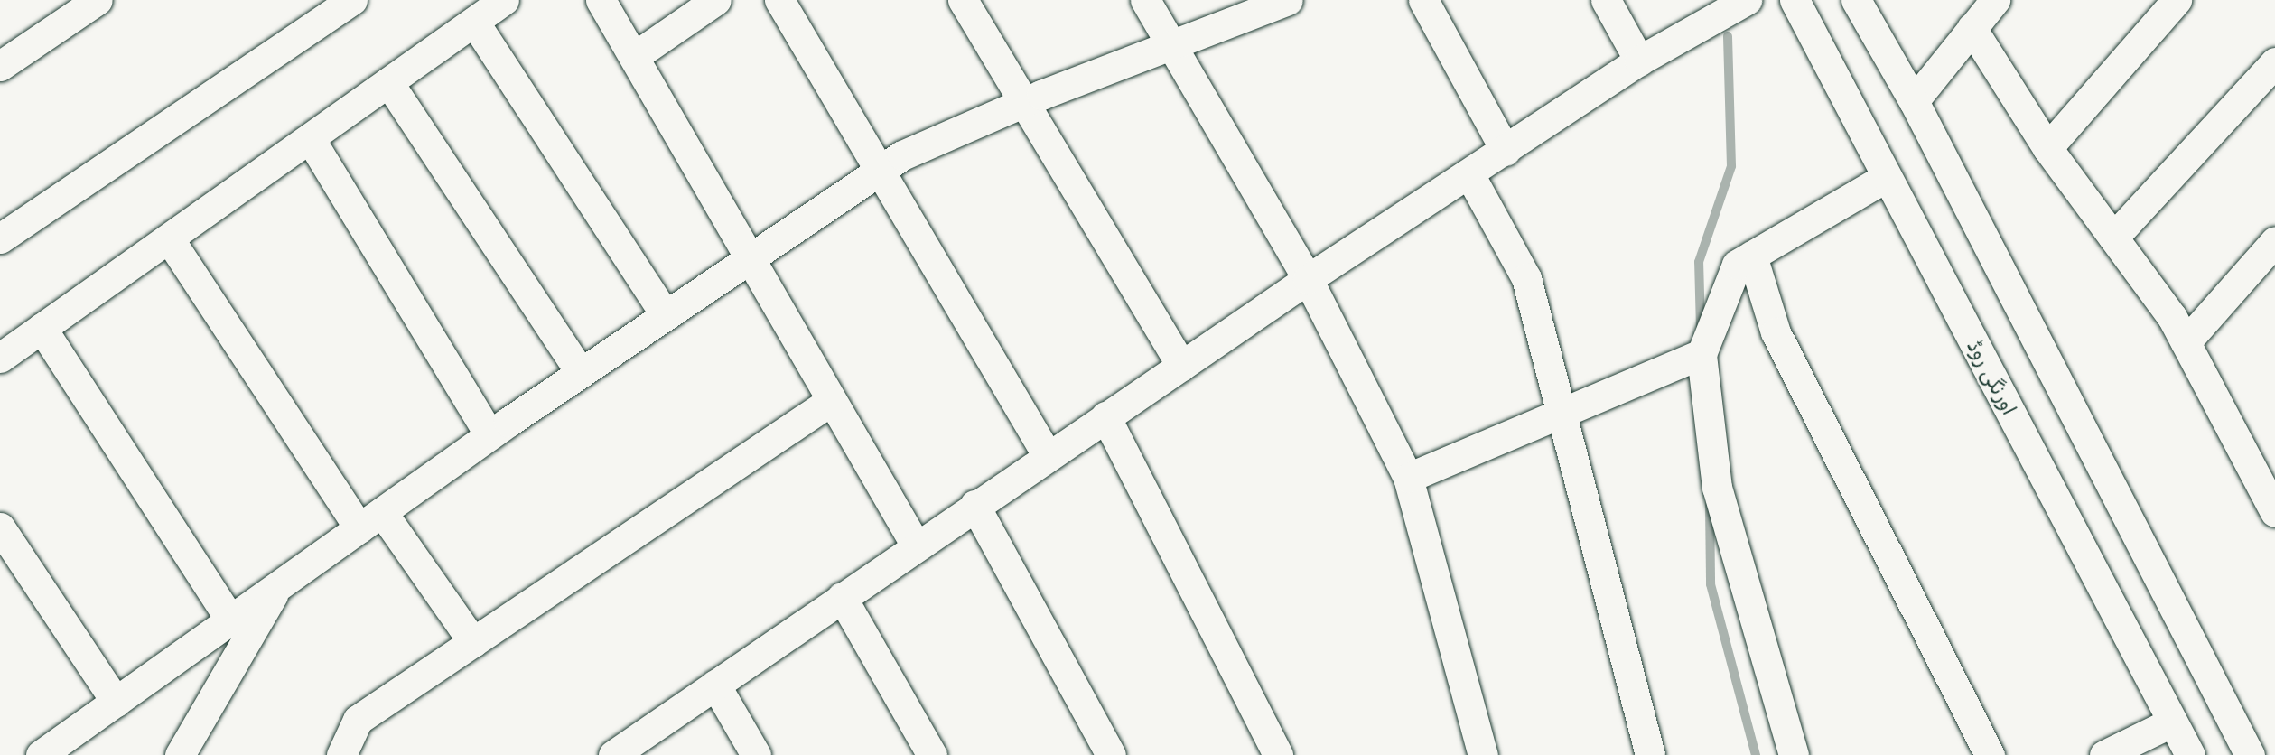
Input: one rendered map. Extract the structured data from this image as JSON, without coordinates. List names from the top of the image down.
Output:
{
  "streets": {
    "street": ["اورنگی روڈ"]
  }
}
